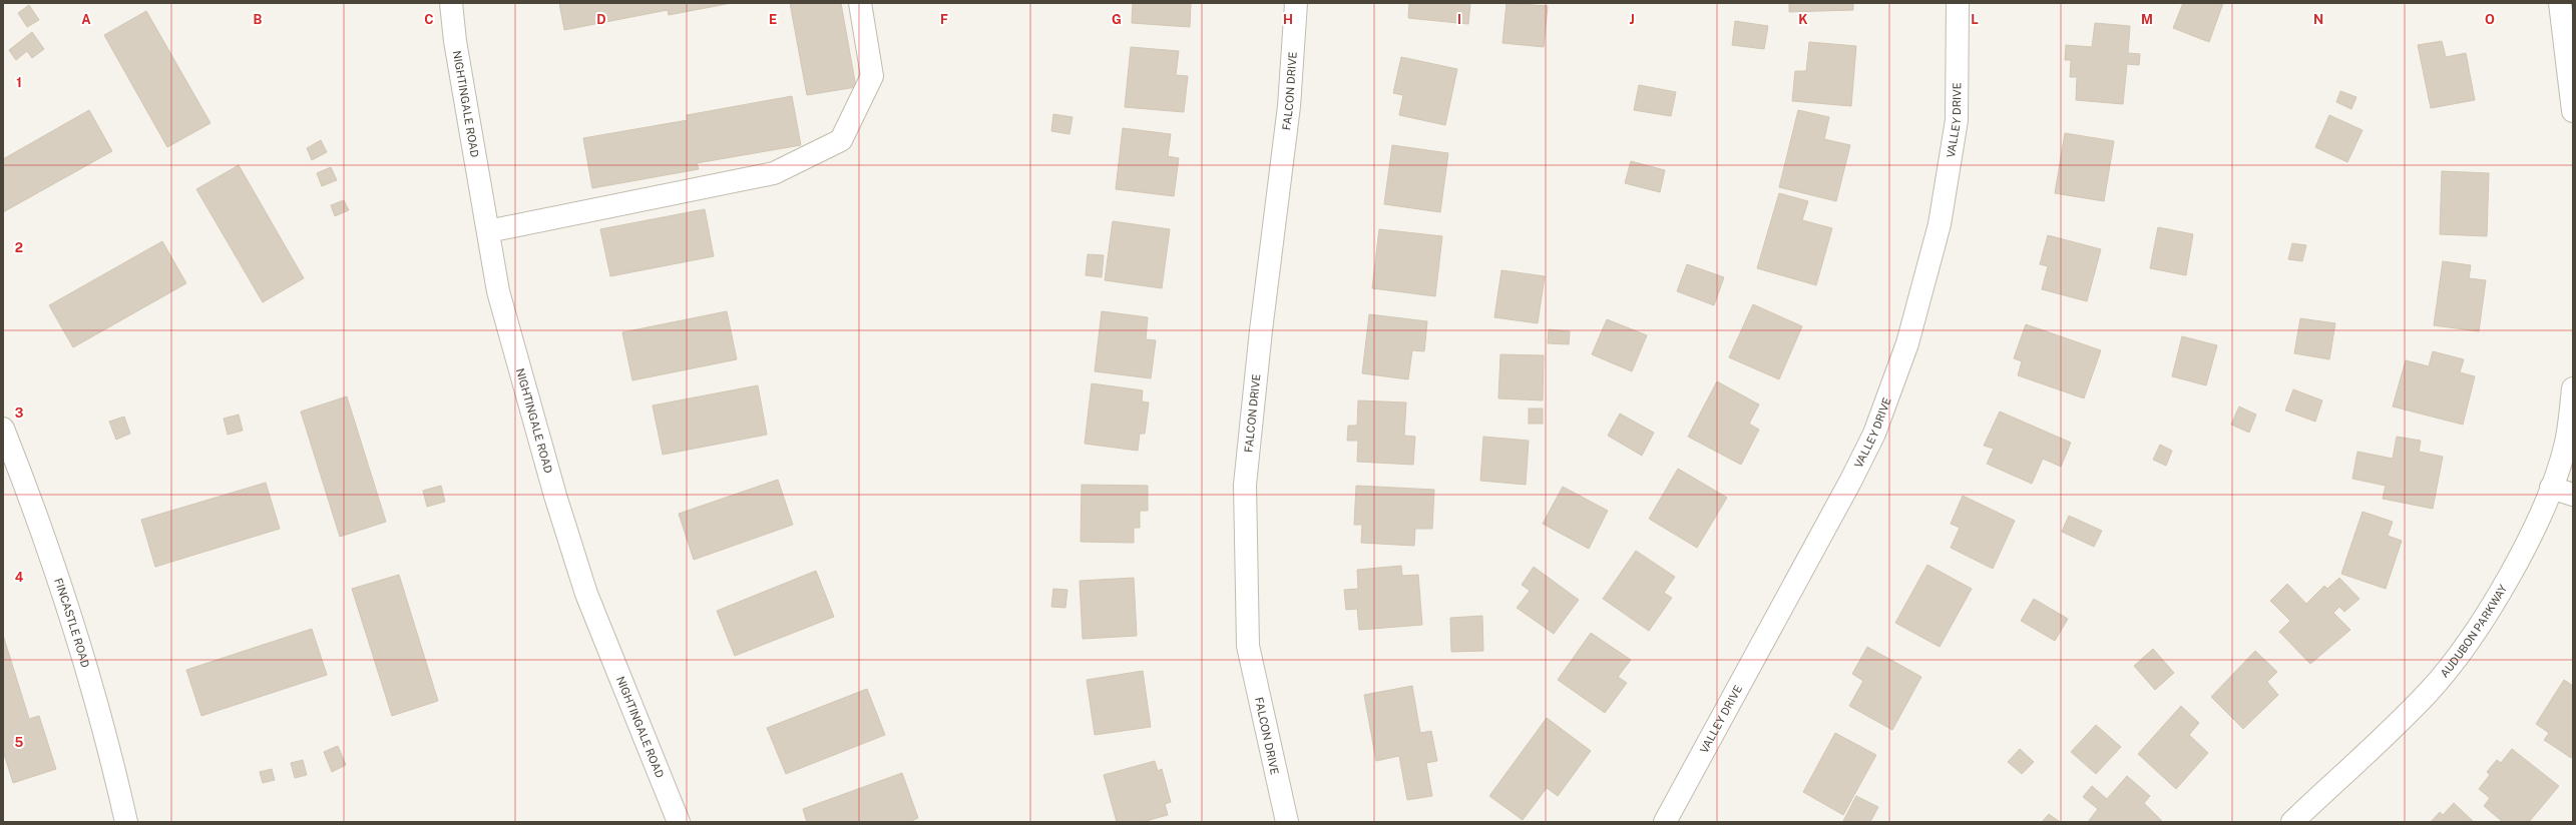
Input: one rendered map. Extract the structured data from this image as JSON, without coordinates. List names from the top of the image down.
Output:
{
  "streets": {
    "street": [
      "FALCON DRIVE",
      "NIGHTINGALE ROAD",
      "VALLEY DRIVE",
      "FINCASTLE ROAD",
      "AUDUBON PARKWAY"
    ]
  },
  "grid": {
    "columns": [
      "A",
      "B",
      "C",
      "D",
      "E",
      "F",
      "G",
      "H",
      "I",
      "J",
      "K",
      "L",
      "M",
      "N",
      "O"
    ],
    "rows": [
      "1",
      "2",
      "3",
      "4",
      "5"
    ]
  }
}
